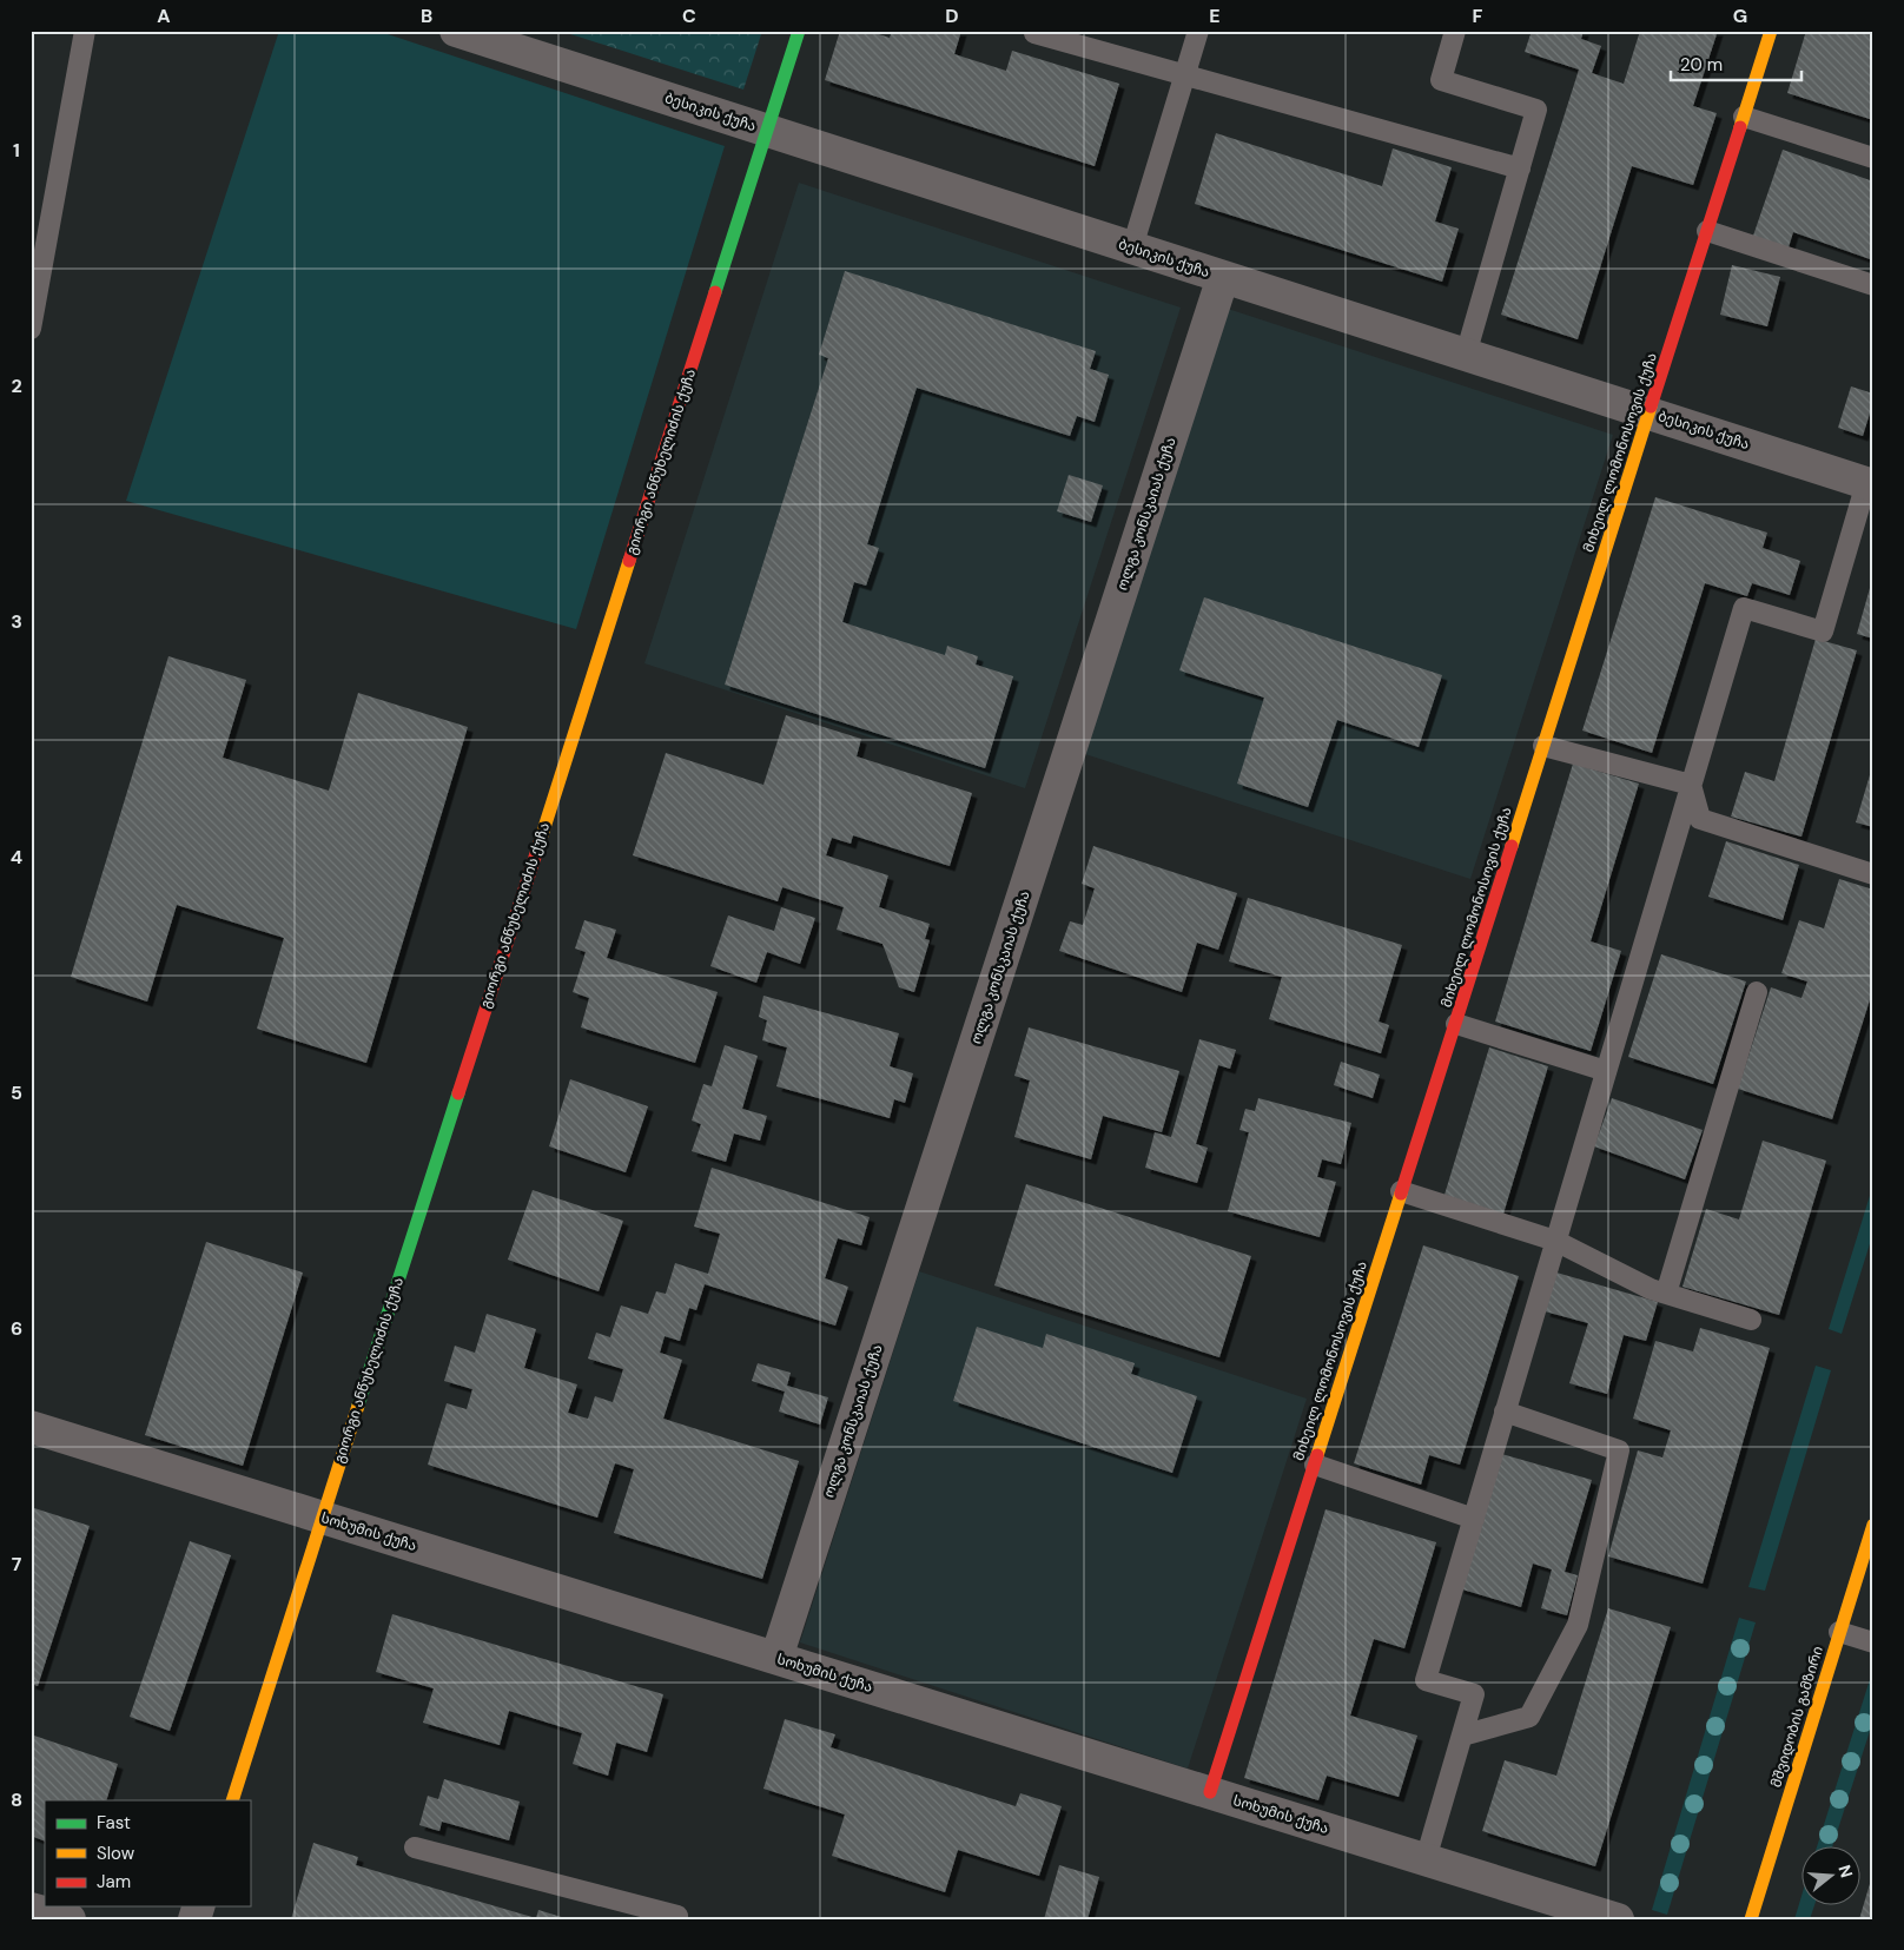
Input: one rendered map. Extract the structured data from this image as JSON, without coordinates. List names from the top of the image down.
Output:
{
  "streets": {
    "street": [
      "ბესიკის ქუჩა",
      "მიხეილ ლომონოსოვის ქუჩა",
      "გიორგი ანწუხელიძის ქუჩა",
      "ოლგა კონსკაიას ქუჩა",
      "სოხუმის ქუჩა",
      "მშვიდობის გამზირი"
    ]
  },
  "crossings": [
    ["ბესიკის ქუჩა", "მიხეილ ლომონოსოვის ქუჩა"],
    ["ბესიკის ქუჩა", "გიორგი ანწუხელიძის ქუჩა"],
    ["ბესიკის ქუჩა", "ოლგა კონსკაიას ქუჩა"],
    ["მიხეილ ლომონოსოვის ქუჩა", "სოხუმის ქუჩა"],
    ["გიორგი ანწუხელიძის ქუჩა", "სოხუმის ქუჩა"],
    ["ოლგა კონსკაიას ქუჩა", "სოხუმის ქუჩა"]
  ],
  "legend": ["Fast", "Slow", "Jam"],
  "scale_bar": "20 m",
  "north": "right",
  "grid": {
    "columns": [
      "A",
      "B",
      "C",
      "D",
      "E",
      "F",
      "G"
    ],
    "rows": [
      "1",
      "2",
      "3",
      "4",
      "5",
      "6",
      "7",
      "8"
    ]
  }
}
